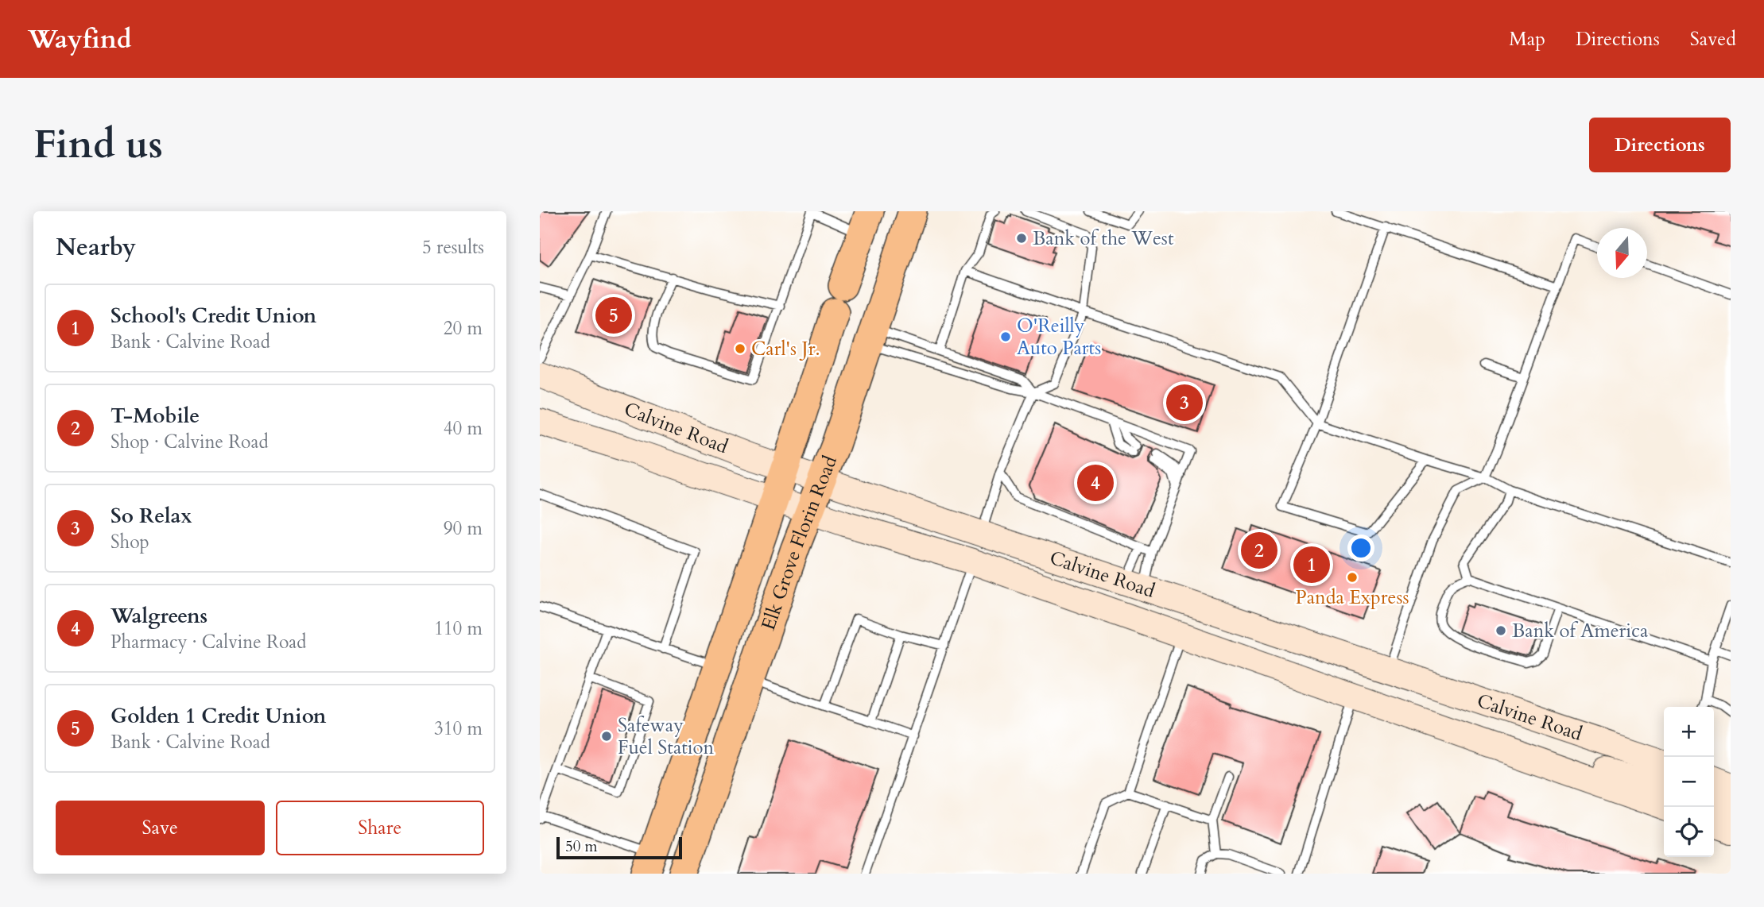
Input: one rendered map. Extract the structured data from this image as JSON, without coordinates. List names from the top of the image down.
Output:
{
  "streets": {
    "main road": ["Calvine Road", "Elk Grove Florin Road"]
  },
  "crossings": [
    ["Calvine Road", "Elk Grove Florin Road"]
  ],
  "places": [
    "Bank of the West",
    "O'Reilly Auto Parts",
    "Carl's Jr.",
    "Panda Express",
    "Bank of America",
    "Safeway Fuel Station"
  ],
  "scale_bar": "50 m",
  "north": "bottom",
  "page": {
    "header": "Wayfind",
    "nav": ["Map", "Directions", "Saved"],
    "buttons": [
      "Directions",
      ["Save", "Share"]
    ],
    "title": "Find us",
    "heading": ["Nearby", "5 results"],
    "list": [
      {
        "mark": "1",
        "name": "School's Credit Union",
        "note": "Bank · Calvine Road",
        "value": "20 m"
      },
      {
        "mark": "2",
        "name": "T-Mobile",
        "note": "Shop · Calvine Road",
        "value": "40 m"
      },
      {
        "mark": "3",
        "name": "So Relax",
        "note": "Shop",
        "value": "90 m"
      },
      {
        "mark": "4",
        "name": "Walgreens",
        "note": "Pharmacy · Calvine Road",
        "value": "110 m"
      },
      {
        "mark": "5",
        "name": "Golden 1 Credit Union",
        "note": "Bank · Calvine Road",
        "value": "310 m"
      }
    ],
    "pins": [
      "5",
      "3",
      "4",
      "2",
      "1"
    ],
    "map_buttons": ["+", "−"],
    "scale": "50 m"
  }
}
